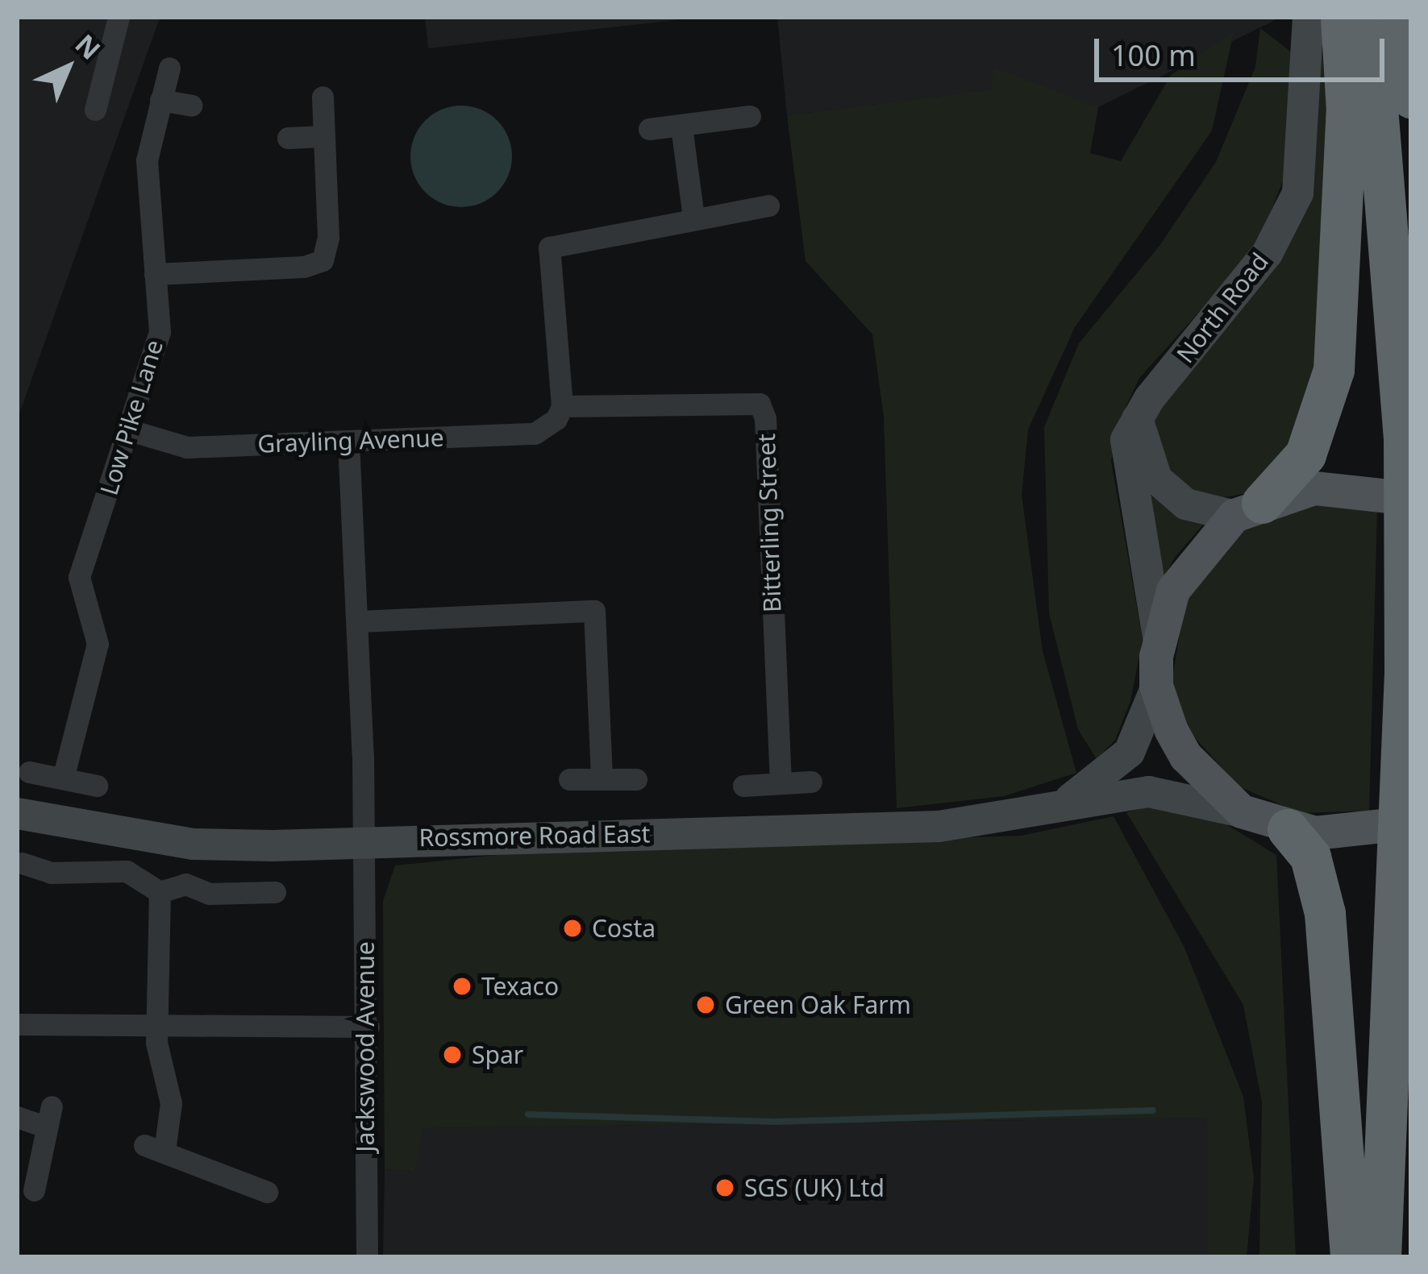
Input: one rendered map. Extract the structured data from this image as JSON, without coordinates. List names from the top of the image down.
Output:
{
  "streets": {
    "main road": ["North Road", "Rossmore Road East"],
    "street": [
      "Low Pike Lane",
      "Grayling Avenue",
      "Bitterling Street",
      "Jackswood Avenue"
    ]
  },
  "crossings": [
    ["Low Pike Lane", "Grayling Avenue"],
    ["Grayling Avenue", "Bitterling Street"],
    ["Grayling Avenue", "Jackswood Avenue"],
    ["Rossmore Road East", "Jackswood Avenue"]
  ],
  "places": [
    "Costa",
    "Texaco",
    "Green Oak Farm",
    "Spar",
    "SGS (UK) Ltd"
  ],
  "scale_bar": "100 m",
  "north": "top right"
}
